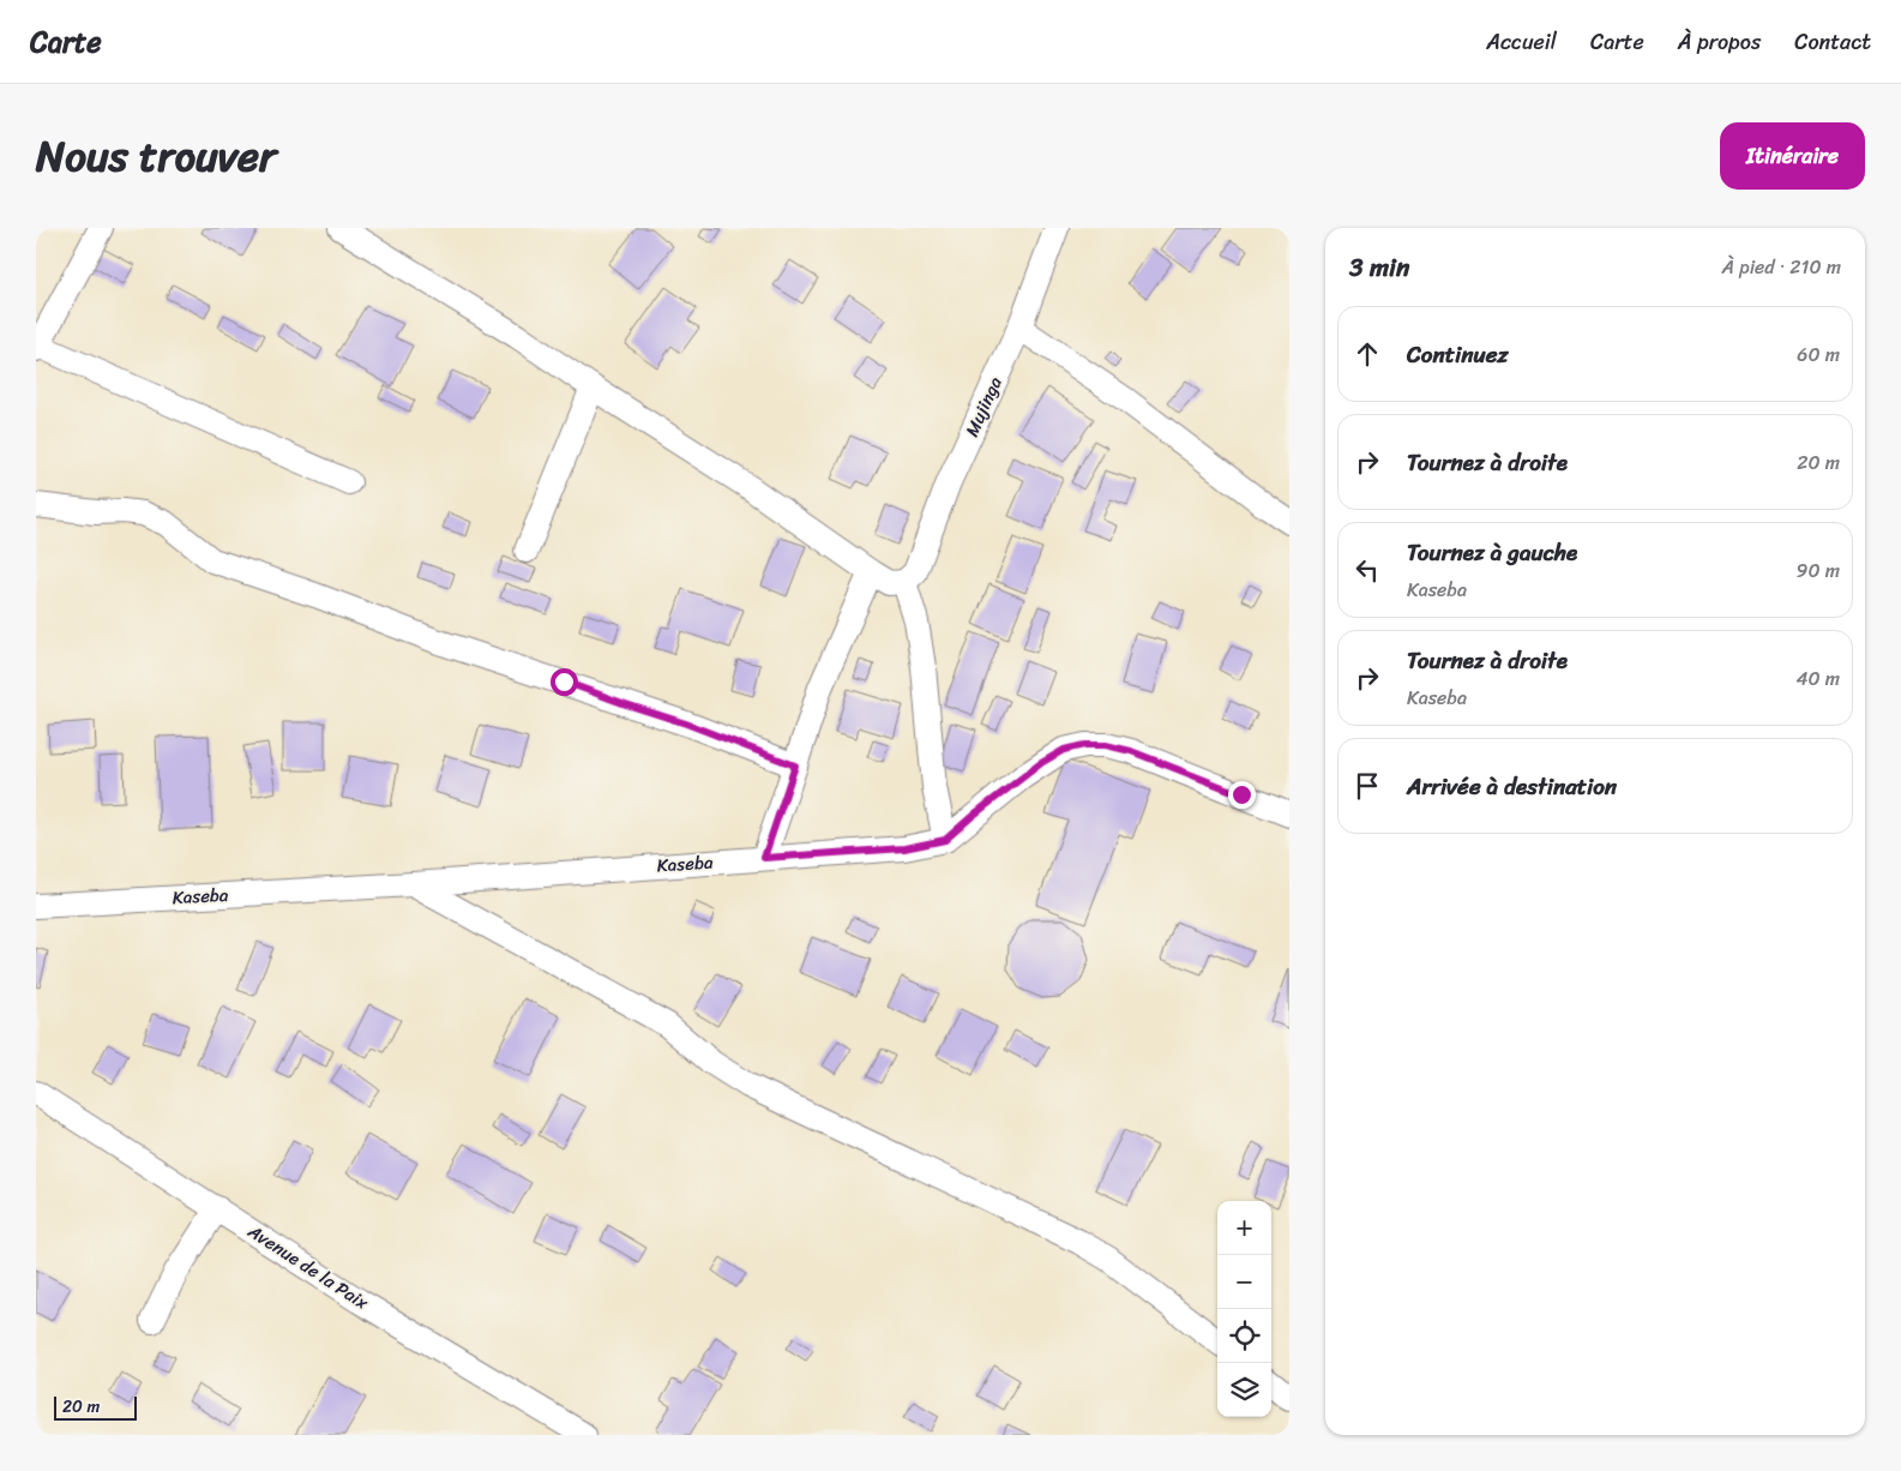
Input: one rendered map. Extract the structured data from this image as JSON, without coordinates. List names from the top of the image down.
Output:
{
  "streets": {
    "street": ["Mujinga", "Kaseba", "Avenue de la Paix"]
  },
  "scale_bar": "20 m",
  "page": {
    "header": "Carte",
    "nav": [
      "Accueil",
      "Carte",
      "À propos",
      "Contact"
    ],
    "title": "Nous trouver",
    "buttons": "Itinéraire",
    "heading": ["3 min", "À pied · 210 m"],
    "list": [
      ["Continuez", "60 m"],
      ["Tournez à droite", "20 m"],
      ["Tournez à gauche", "Kaseba", "90 m"],
      ["Tournez à droite", "Kaseba", "40 m"],
      "Arrivée à destination"
    ],
    "map_buttons": ["+", "−"],
    "scale": "20 m"
  }
}
